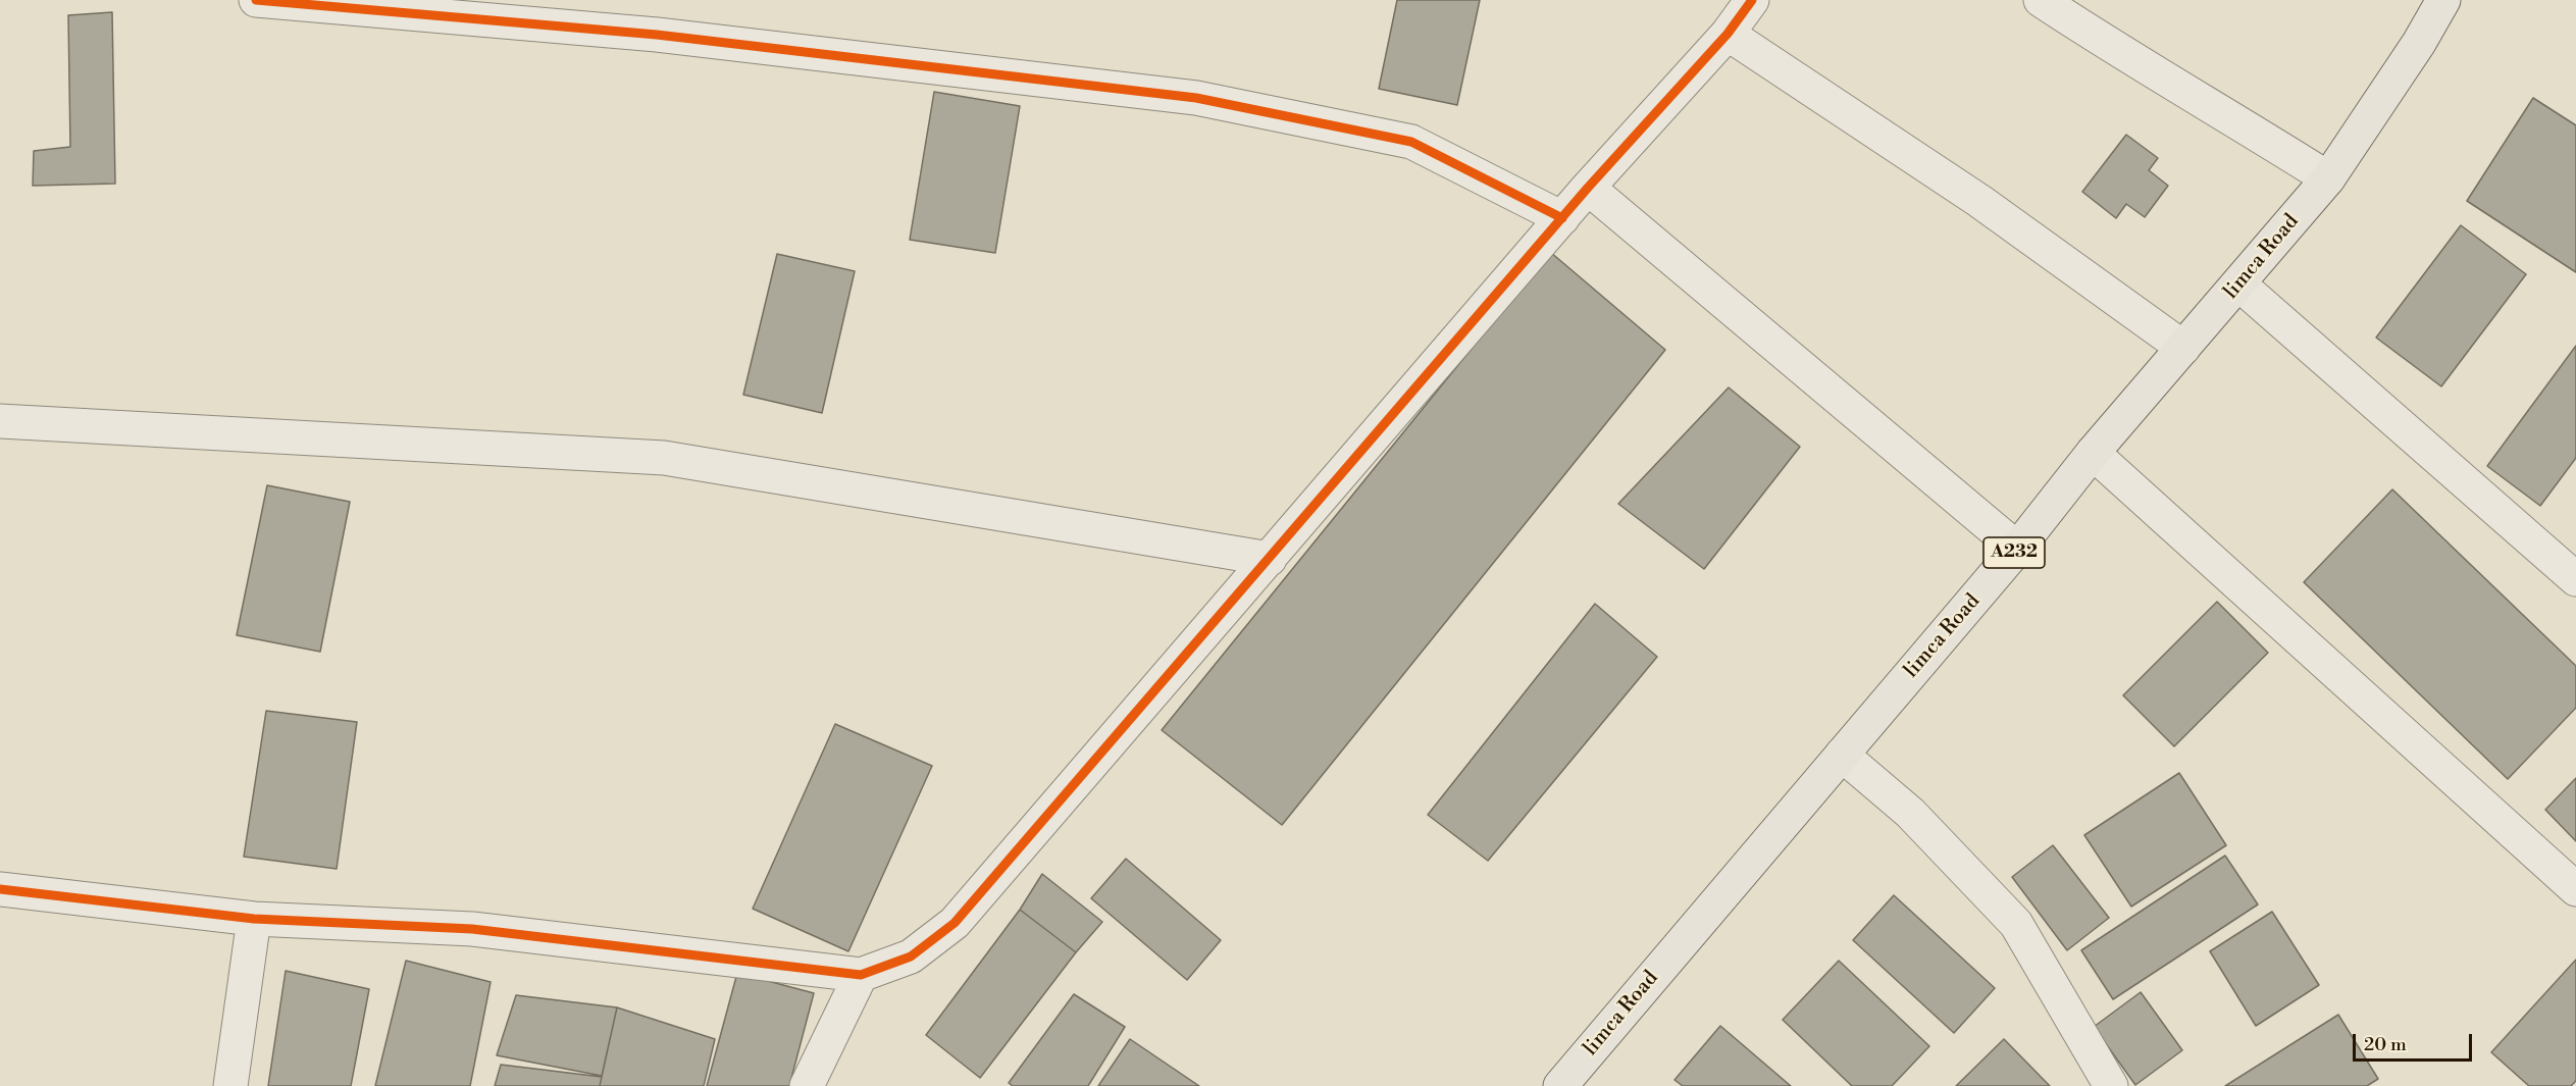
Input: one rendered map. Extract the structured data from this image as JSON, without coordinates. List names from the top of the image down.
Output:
{
  "streets": {
    "main road": ["limca Road", "A232"]
  },
  "scale_bar": "20 m"
}
